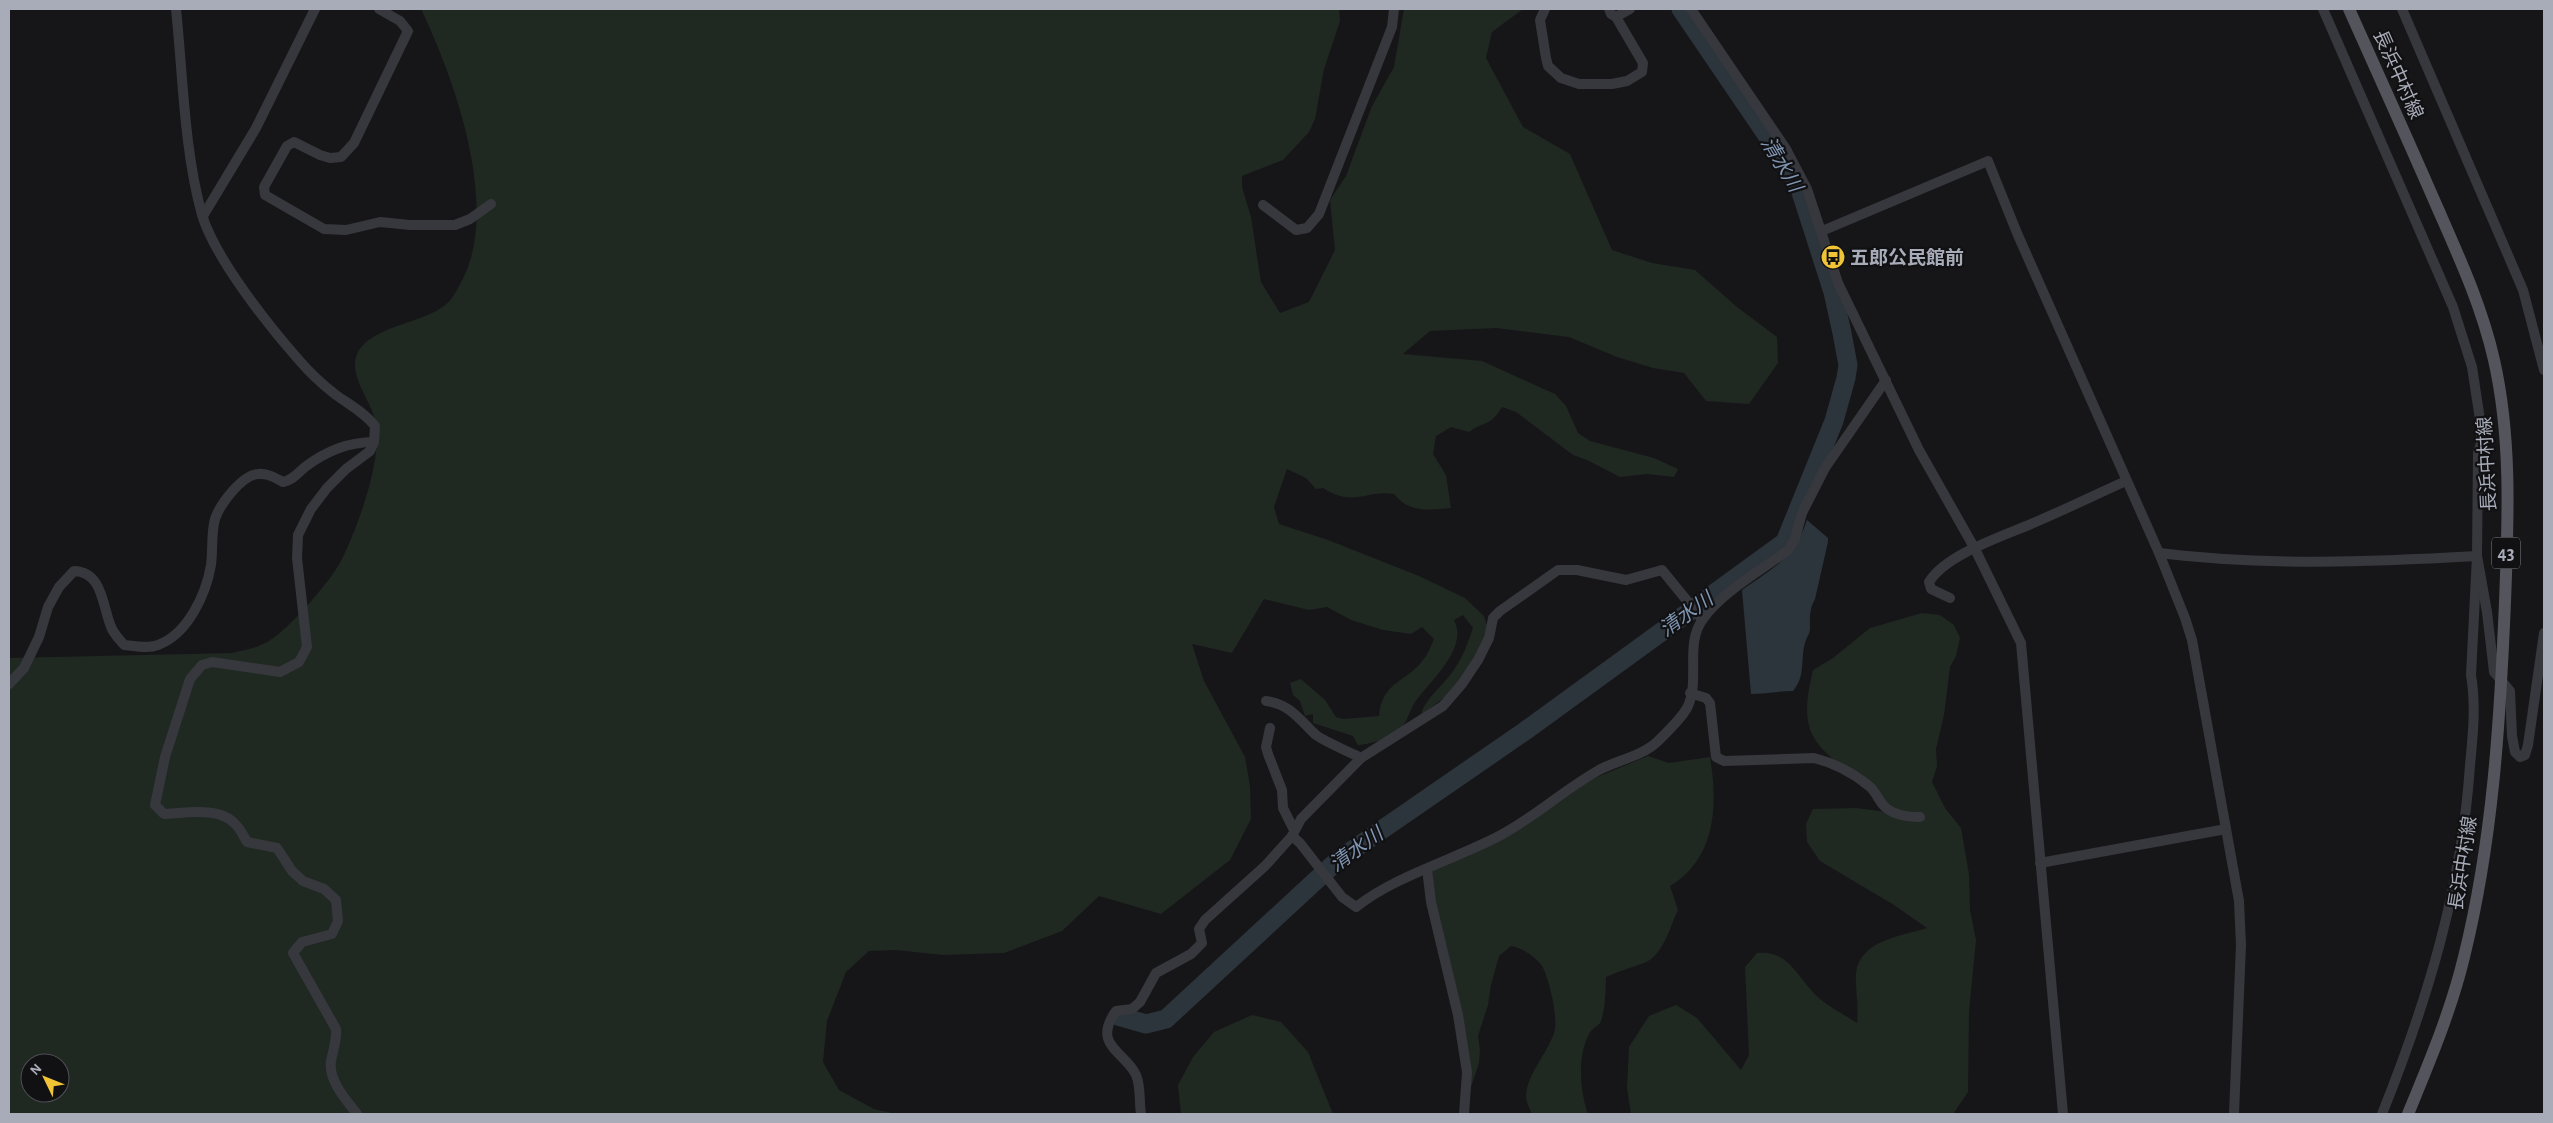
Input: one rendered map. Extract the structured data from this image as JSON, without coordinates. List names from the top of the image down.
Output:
{
  "streets": {
    "main road": ["長浜中村線", "43"]
  },
  "water": ["清水川"],
  "places": {
    "bus stop": ["五郎公民館前"]
  },
  "north": "top left"
}
